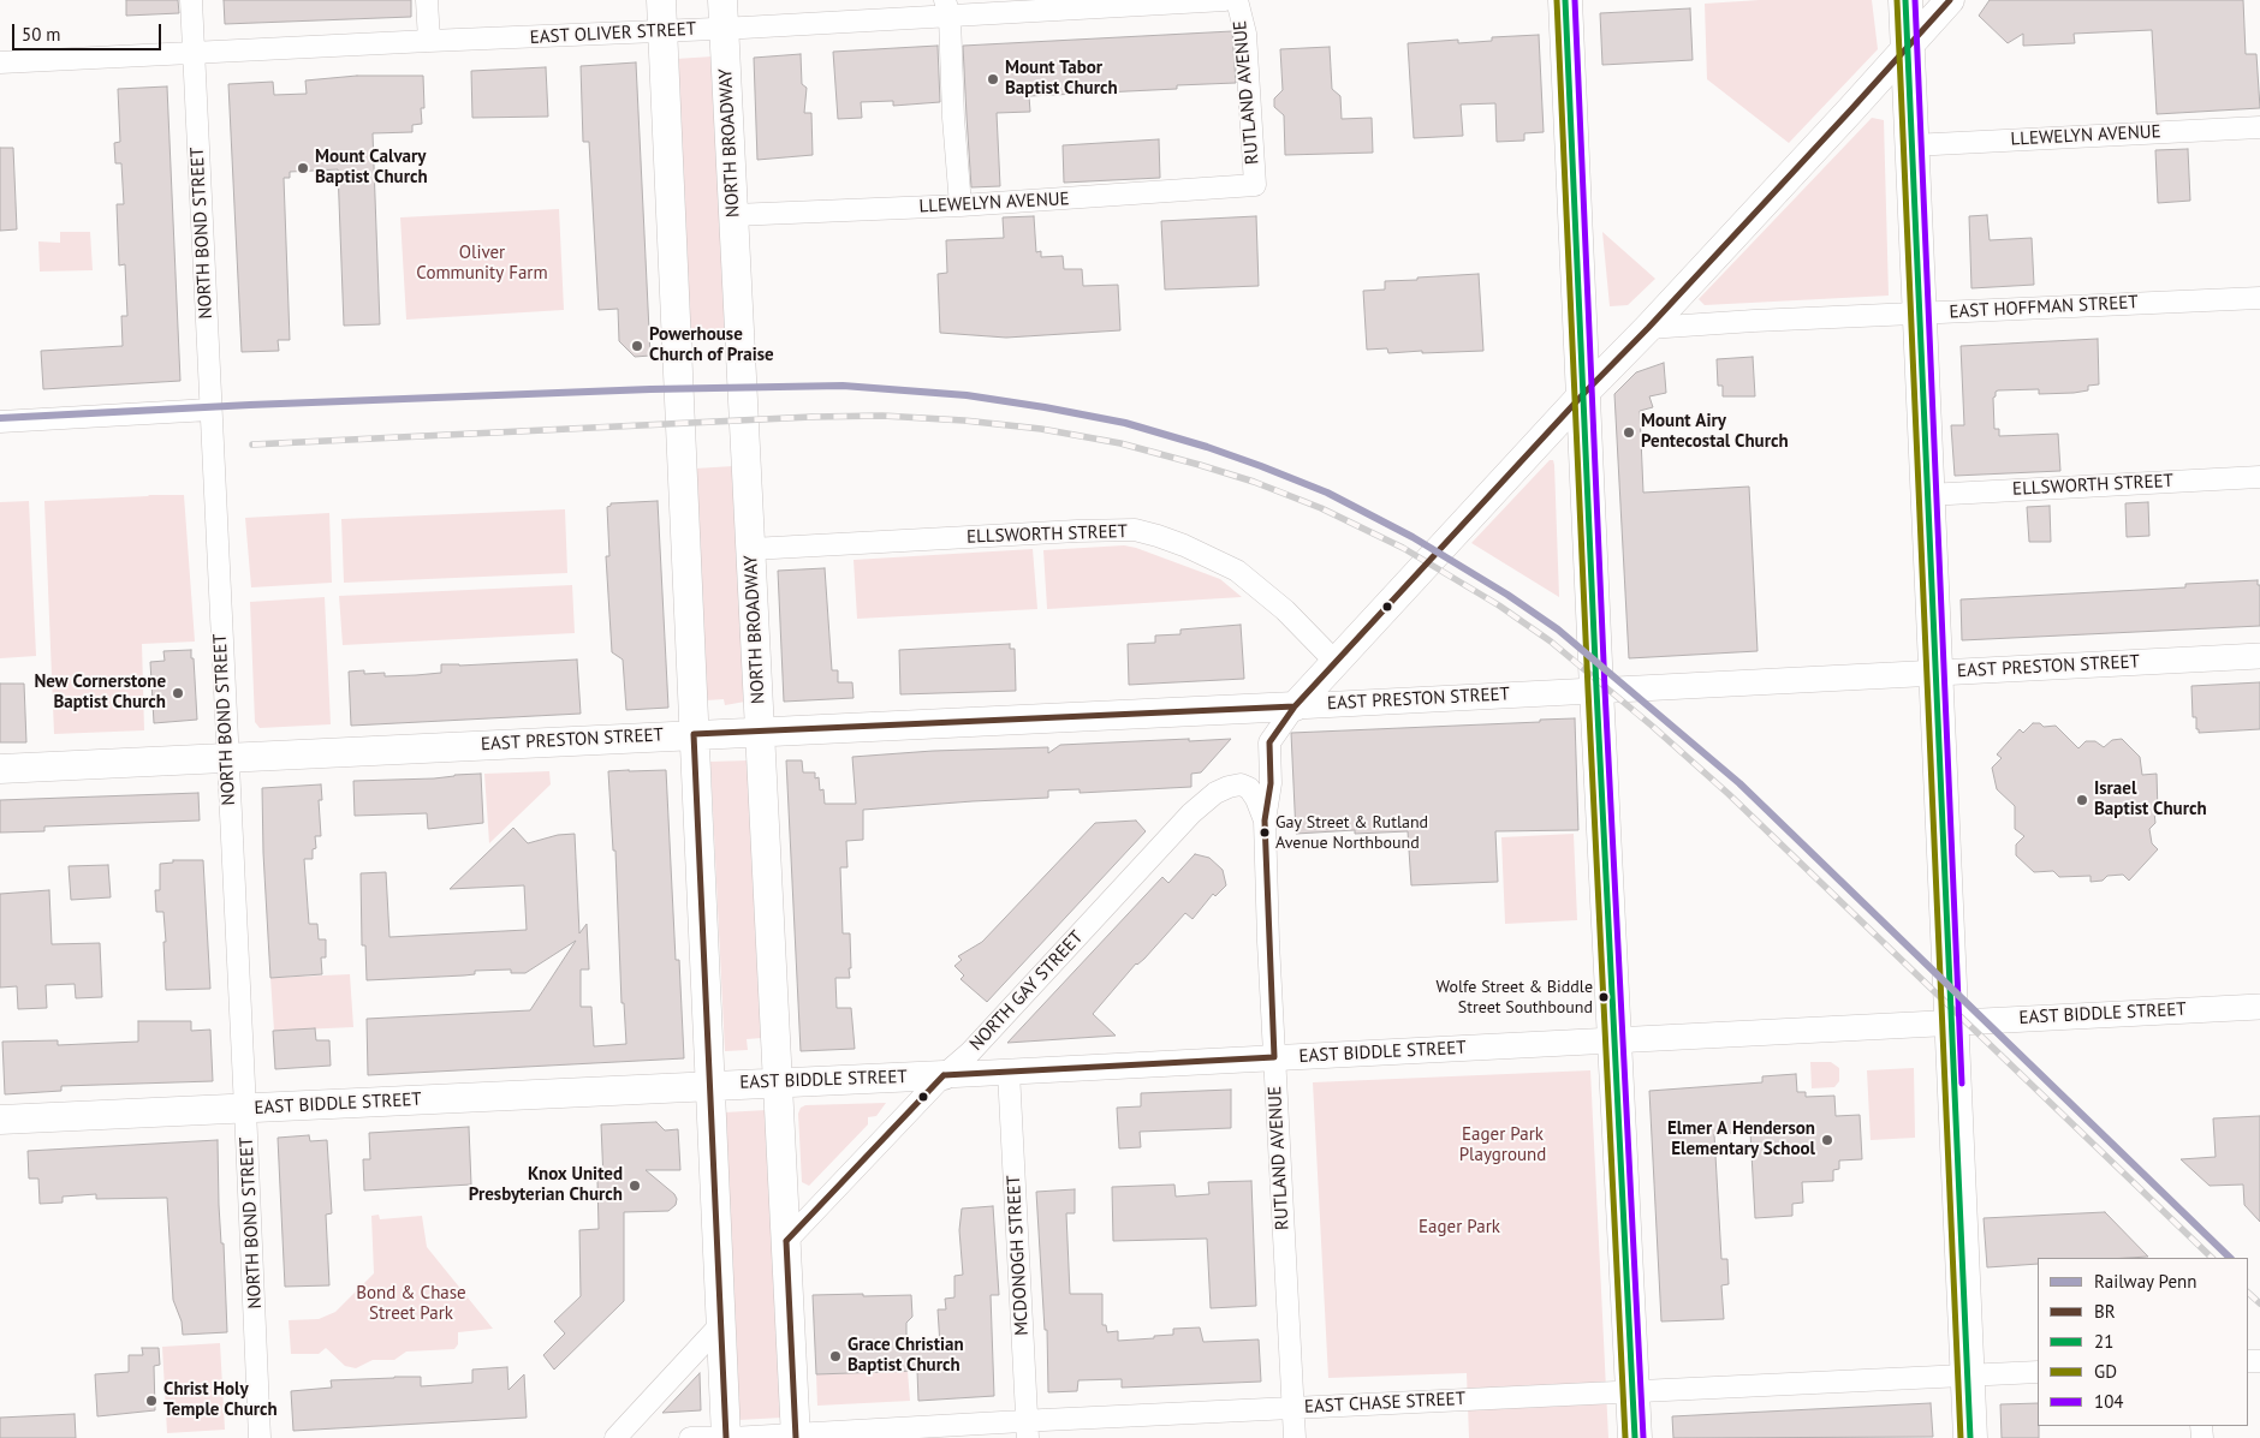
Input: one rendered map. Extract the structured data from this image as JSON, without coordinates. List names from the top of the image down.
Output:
{
  "streets": {
    "main road": ["NORTH BROADWAY", "EAST PRESTON STREET", "EAST BIDDLE STREET"],
    "street": [
      "EAST OLIVER STREET",
      "RUTLAND AVENUE",
      "LLEWELYN AVENUE",
      "NORTH BOND STREET",
      "EAST HOFFMAN STREET",
      "ELLSWORTH STREET",
      "NORTH GAY STREET",
      "MCDONOGH STREET",
      "EAST CHASE STREET"
    ]
  },
  "crossings": [
    ["EAST OLIVER STREET", "NORTH BROADWAY"],
    ["EAST OLIVER STREET", "NORTH BOND STREET"],
    ["RUTLAND AVENUE", "LLEWELYN AVENUE"],
    ["RUTLAND AVENUE", "EAST PRESTON STREET"],
    ["RUTLAND AVENUE", "NORTH GAY STREET"],
    ["RUTLAND AVENUE", "EAST BIDDLE STREET"],
    ["RUTLAND AVENUE", "EAST CHASE STREET"],
    ["LLEWELYN AVENUE", "NORTH BROADWAY"],
    ["NORTH BROADWAY", "ELLSWORTH STREET"],
    ["NORTH BROADWAY", "EAST PRESTON STREET"],
    ["NORTH BROADWAY", "NORTH GAY STREET"],
    ["NORTH BROADWAY", "EAST BIDDLE STREET"],
    ["NORTH BROADWAY", "EAST CHASE STREET"],
    ["NORTH BOND STREET", "EAST PRESTON STREET"],
    ["NORTH BOND STREET", "EAST BIDDLE STREET"],
    ["NORTH GAY STREET", "EAST BIDDLE STREET"],
    ["EAST BIDDLE STREET", "MCDONOGH STREET"],
    ["MCDONOGH STREET", "EAST CHASE STREET"]
  ],
  "parks": [
    "Oliver Community Farm",
    "Eager Park Playground",
    "Eager Park",
    "Bond & Chase Street Park"
  ],
  "places": [
    "Mount Tabor Baptist Church",
    "Mount Calvary Baptist Church",
    "Powerhouse Church of Praise",
    "Mount Airy Pentecostal Church",
    "New Cornerstone Baptist Church",
    "Israel Baptist Church",
    "Gay Street & Rutland Avenue Northbound",
    "Wolfe Street & Biddle Street Southbound",
    "Elmer A Henderson Elementary School",
    "Knox United Presbyterian Church",
    "Grace Christian Baptist Church",
    "Christ Holy Temple Church"
  ],
  "lines": [
    "transit line BR",
    "transit line 21",
    "transit line GD",
    "transit line 104",
    "rail line Penn"
  ],
  "legend": [
    "Railway Penn",
    "BR",
    "21",
    "GD",
    "104"
  ],
  "scale_bar": "50 m"
}
